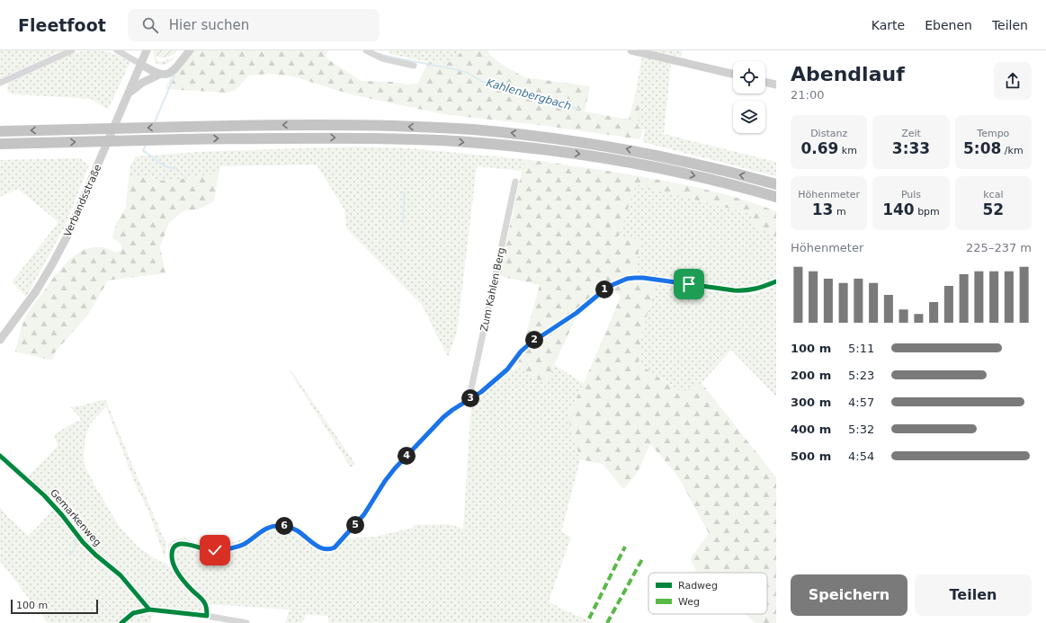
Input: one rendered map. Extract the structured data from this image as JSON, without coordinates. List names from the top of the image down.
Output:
{
  "streets": {
    "main road": ["Verbandsstraße"],
    "street": ["Zum Kahlen Berg", "Gemarkenweg"]
  },
  "water": ["Kahlenbergbach"],
  "legend": ["Radweg", "Weg"],
  "scale_bar": "100 m",
  "page": {
    "header": "Fleetfoot",
    "search": "Hier suchen",
    "nav": ["Karte", "Ebenen", "Teilen"],
    "heading": ["Abendlauf", "21:00"],
    "stats": [
      ["Distanz", "0.69 km"],
      ["Zeit", "3:33"],
      ["Tempo", "5:08 /km"],
      ["Höhenmeter", "13 m"],
      ["Puls", "140 bpm"],
      ["kcal", "52"]
    ],
    "chart": ["Höhenmeter", "225–237 m"],
    "pins": [
      "1",
      "2",
      "3",
      "4",
      "5",
      "6"
    ],
    "list": [
      {
        "name": "100 m",
        "note": "5:11"
      },
      {
        "name": "200 m",
        "note": "5:23"
      },
      {
        "name": "300 m",
        "note": "4:57"
      },
      {
        "name": "400 m",
        "note": "5:32"
      },
      {
        "name": "500 m",
        "note": "4:54"
      }
    ],
    "buttons": ["Speichern", "Teilen"],
    "scale": "100 m"
  }
}
